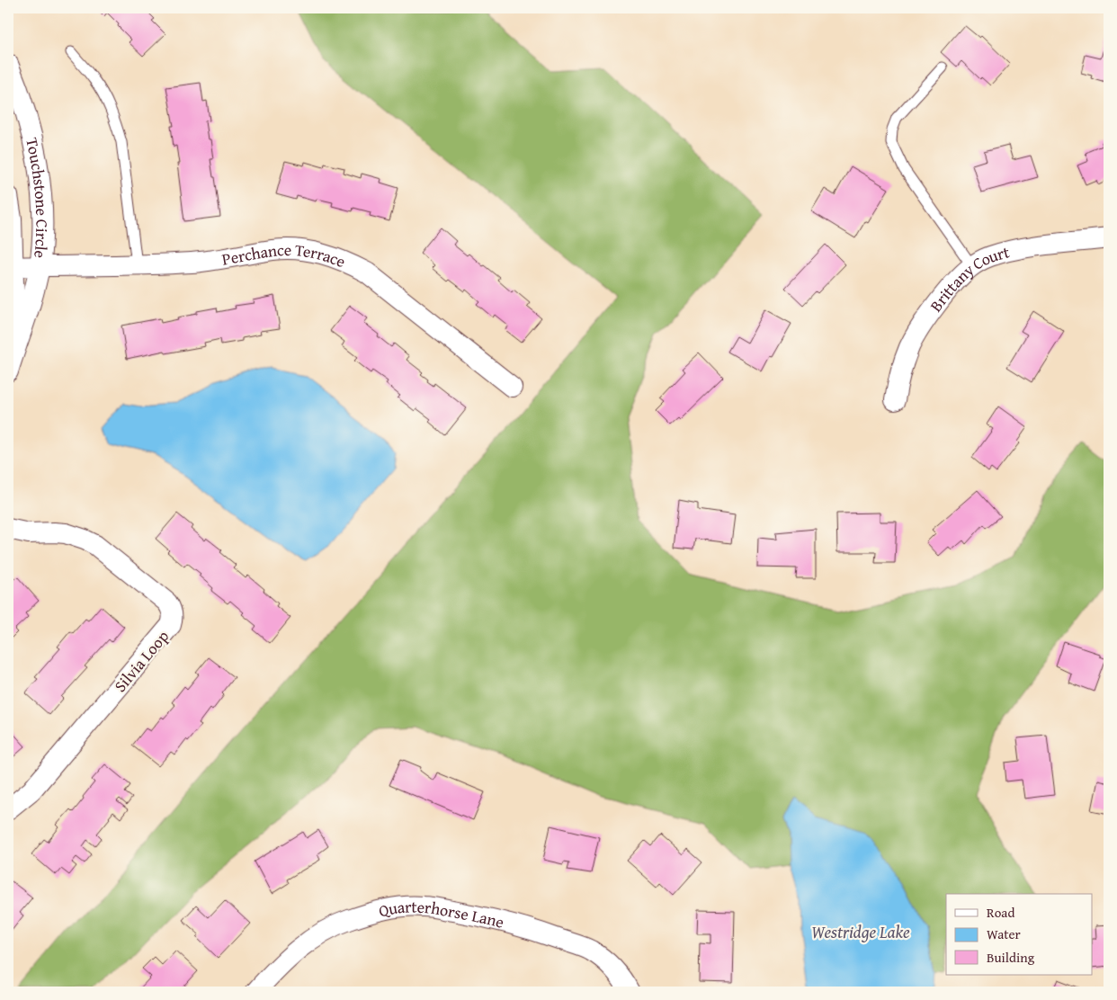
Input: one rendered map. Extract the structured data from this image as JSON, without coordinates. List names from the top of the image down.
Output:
{
  "streets": {
    "street": [
      "Touchstone Circle",
      "Perchance Terrace",
      "Brittany Court",
      "Silvia Loop",
      "Quarterhorse Lane"
    ]
  },
  "crossings": [
    ["Touchstone Circle", "Perchance Terrace"]
  ],
  "water": ["Westridge Lake"],
  "legend": ["Road", "Water", "Building"]
}
